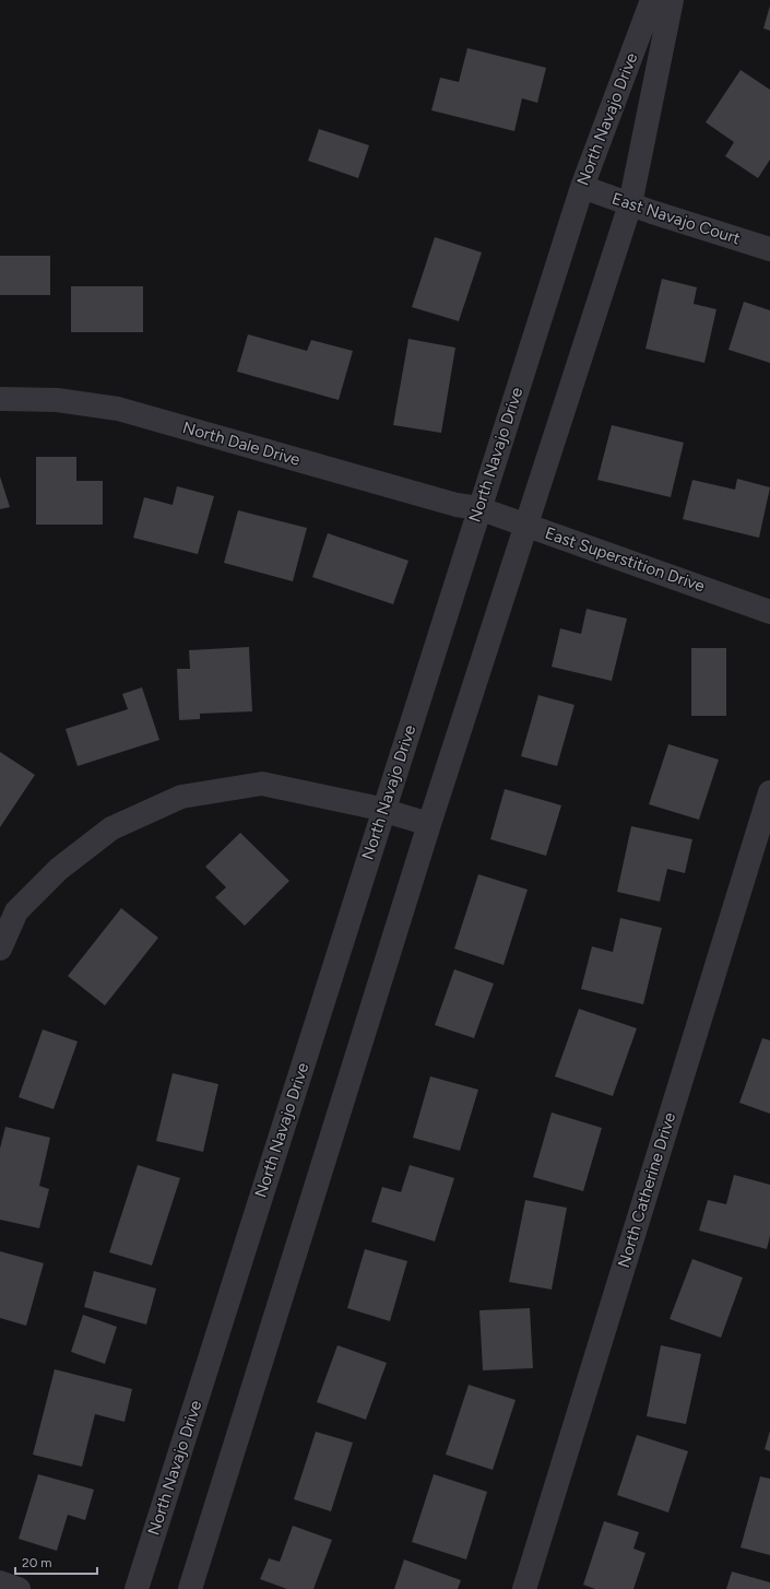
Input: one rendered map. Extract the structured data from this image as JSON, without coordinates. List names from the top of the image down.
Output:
{
  "streets": {
    "street": [
      "North Navajo Drive",
      "East Navajo Court",
      "North Dale Drive",
      "East Superstition Drive",
      "North Catherine Drive"
    ]
  },
  "crossings": [
    ["North Navajo Drive", "East Navajo Court"],
    ["North Navajo Drive", "North Dale Drive"],
    ["North Navajo Drive", "East Superstition Drive"],
    ["North Dale Drive", "East Superstition Drive"]
  ],
  "scale_bar": "20 m"
}
